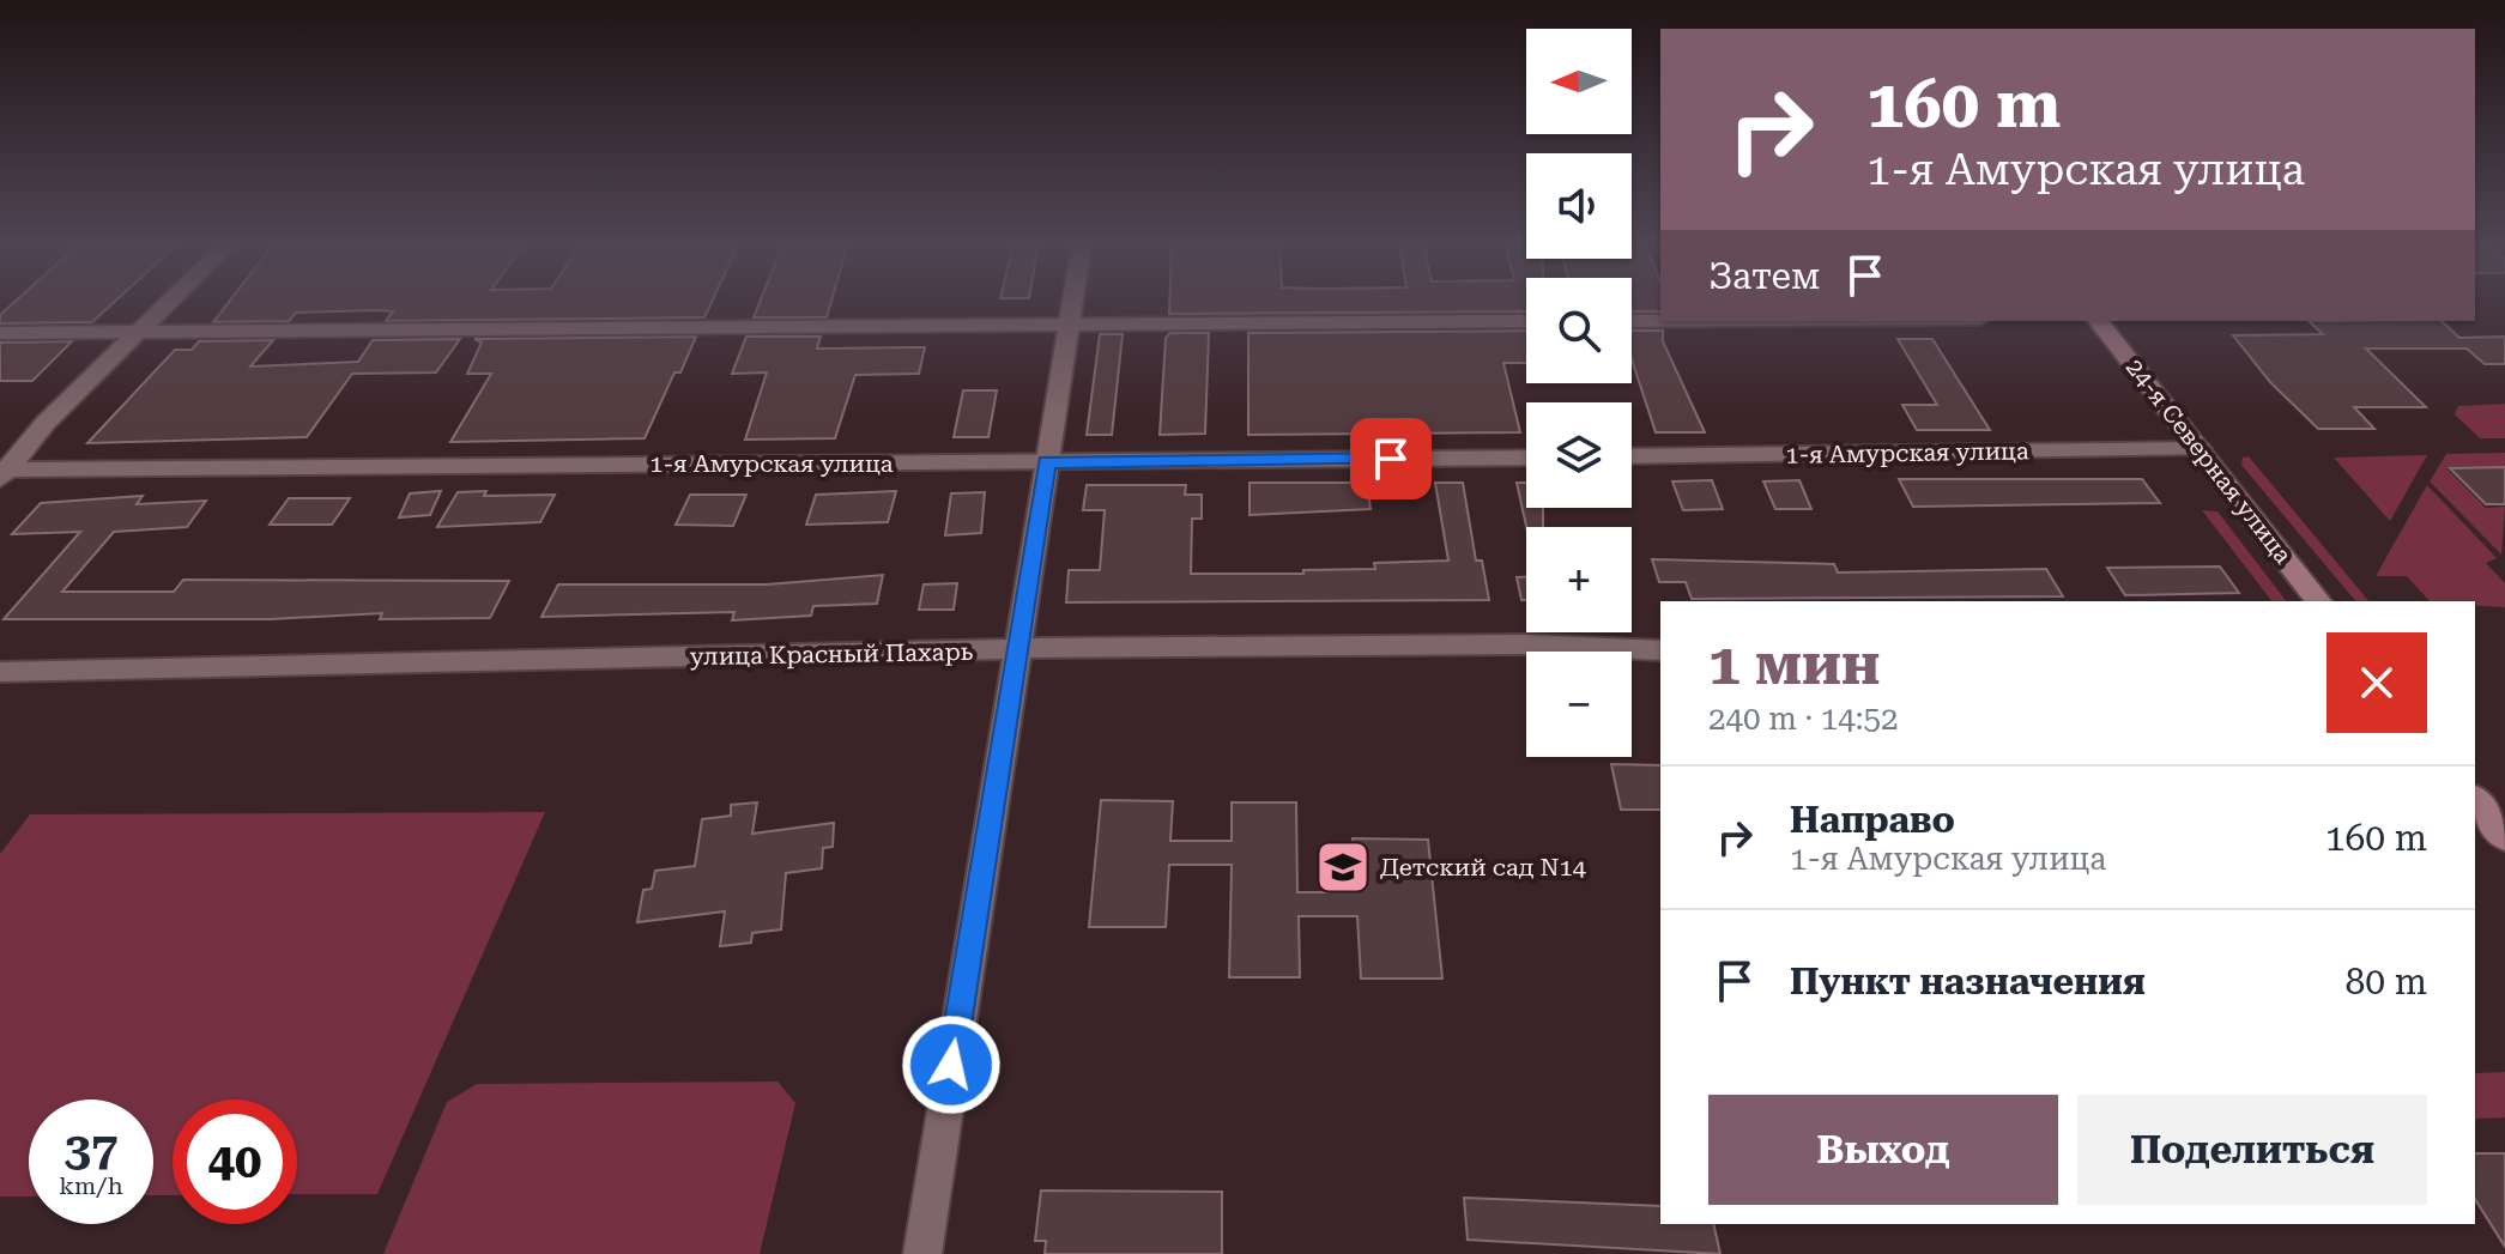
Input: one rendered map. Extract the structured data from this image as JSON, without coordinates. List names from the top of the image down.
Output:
{
  "streets": {
    "main road": ["24-я Северная улица"],
    "street": ["1-я Амурская улица", "улица Красный Пахарь"]
  },
  "crossings": [
    ["1-я Амурская улица", "24-я Северная улица"]
  ],
  "places": {
    "school or university": ["Детский сад N14"]
  },
  "north": "left",
  "page": {
    "map_buttons": ["+", "−"],
    "turn": ["160 m", "1-я Амурская улица"],
    "then": "Затем",
    "heading": ["1 мин", "240 m · 14:52"],
    "list": [
      {
        "name": "Направо",
        "note": "1-я Амурская улица",
        "value": "160 m"
      },
      {
        "name": "Пункт назначения",
        "value": "80 m"
      }
    ],
    "buttons": ["Выход", "Поделиться"],
    "speed": "37 km/h",
    "limit": "40"
  }
}
